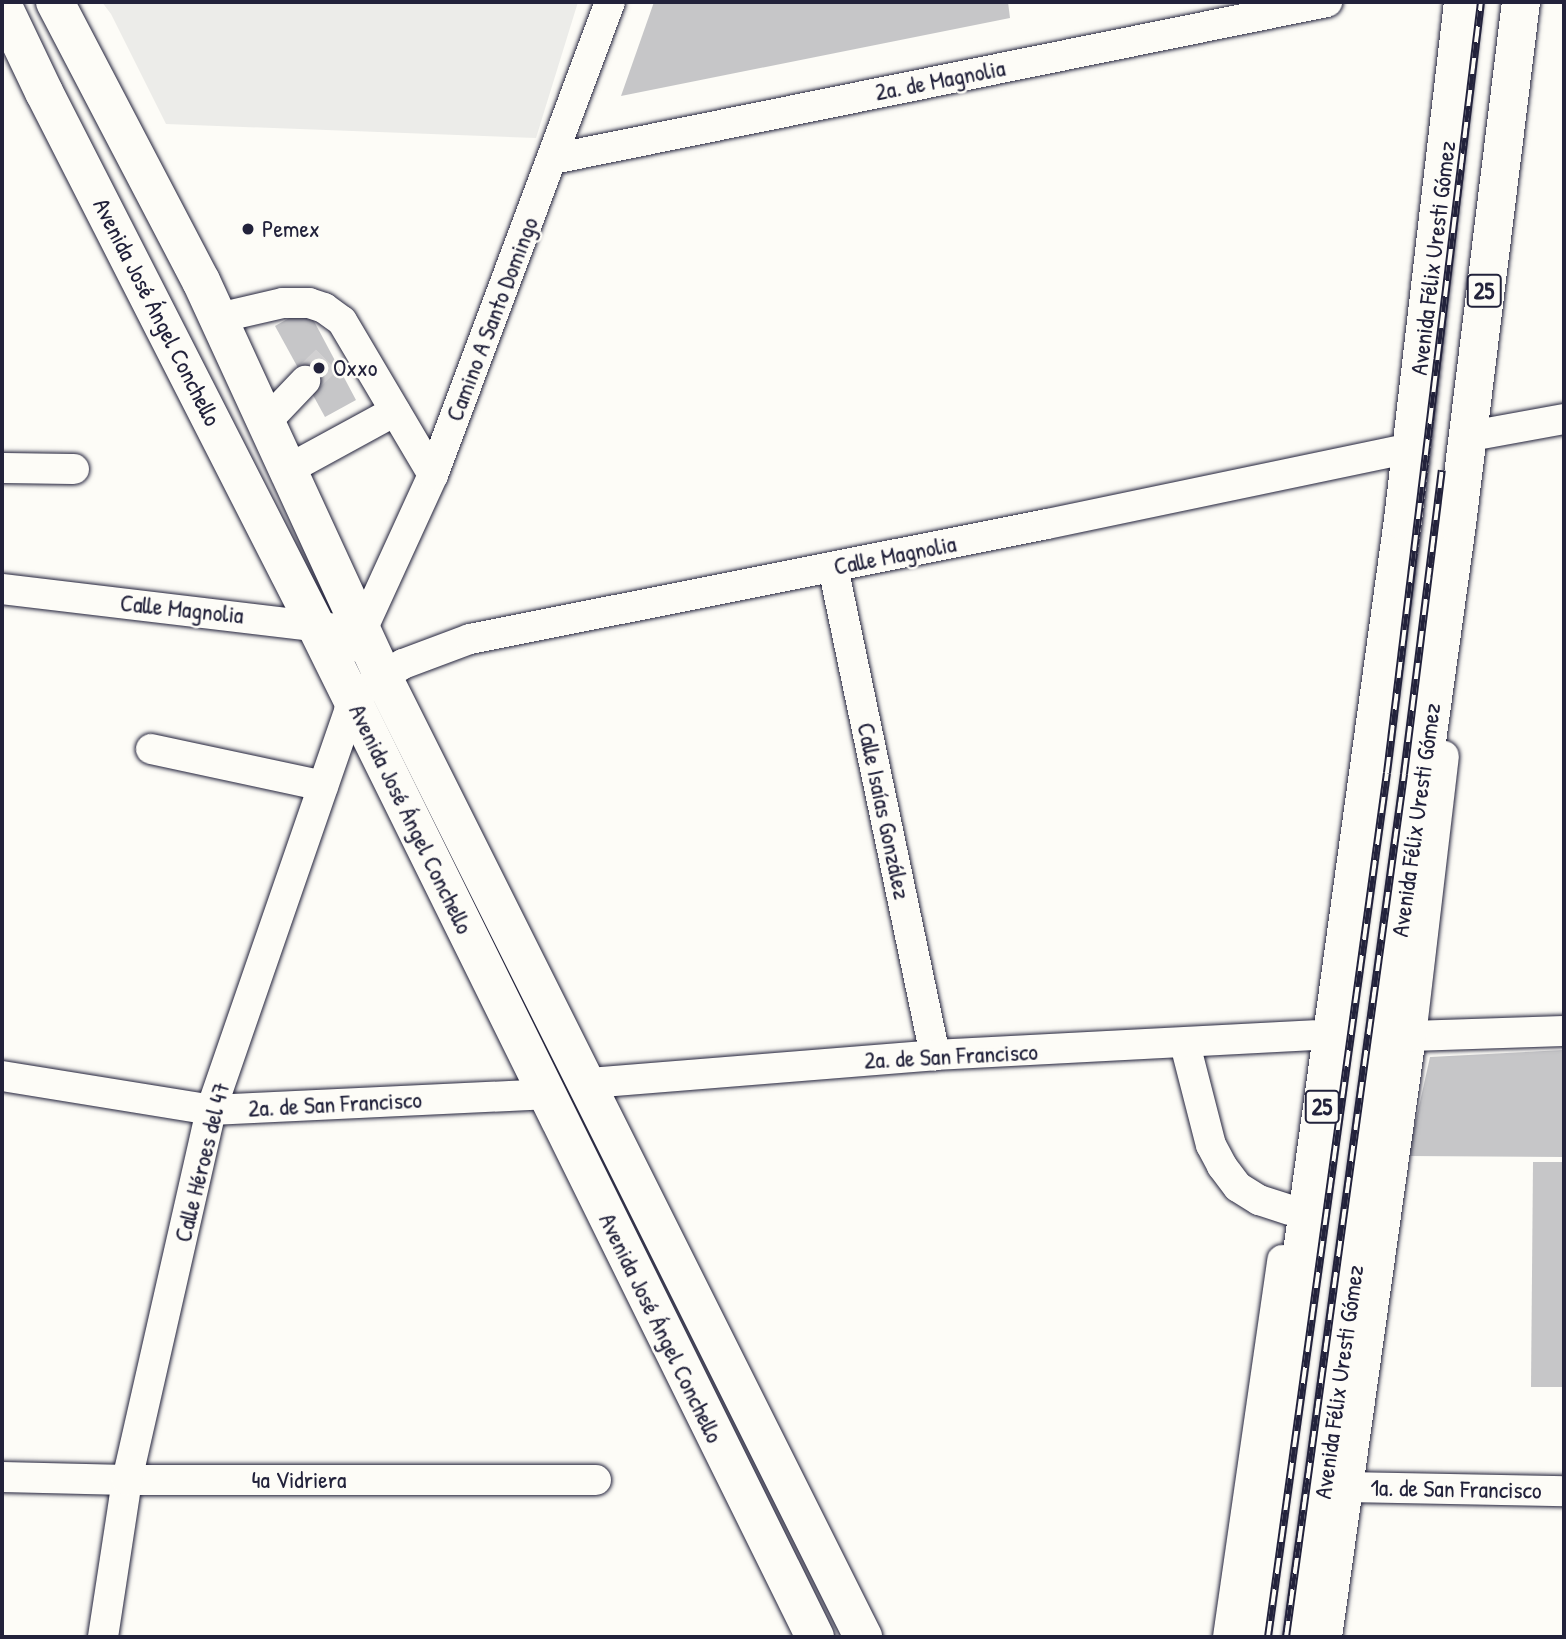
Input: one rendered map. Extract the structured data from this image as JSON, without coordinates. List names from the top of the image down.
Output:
{
  "streets": {
    "main road": ["Avenida Félix Uresti Gómez", "25", "Avenida José Ángel Conchello"],
    "street": [
      "2a. de Magnolia",
      "Camino A Santo Domingo",
      "Calle Magnolia",
      "Calle Isaías González",
      "2a. de San Francisco",
      "Calle Héroes del 47",
      "4a Vidriera",
      "1a. de San Francisco"
    ]
  },
  "crossings": [
    ["2a. de Magnolia", "Camino A Santo Domingo"],
    ["Avenida Félix Uresti Gómez", "25"],
    ["Avenida Félix Uresti Gómez", "Calle Magnolia"],
    ["25", "2a. de San Francisco"],
    ["25", "1a. de San Francisco"],
    ["Avenida José Ángel Conchello", "Camino A Santo Domingo"],
    ["Avenida José Ángel Conchello", "Calle Magnolia"],
    ["Avenida José Ángel Conchello", "2a. de San Francisco"],
    ["Avenida José Ángel Conchello", "Calle Héroes del 47"],
    ["Camino A Santo Domingo", "Calle Magnolia"],
    ["Camino A Santo Domingo", "Calle Héroes del 47"],
    ["Calle Magnolia", "Calle Isaías González"],
    ["Calle Magnolia", "Calle Héroes del 47"],
    ["Calle Isaías González", "2a. de San Francisco"],
    ["2a. de San Francisco", "Calle Héroes del 47"],
    ["Calle Héroes del 47", "4a Vidriera"]
  ],
  "places": ["Pemex", "Oxxo"]
}
